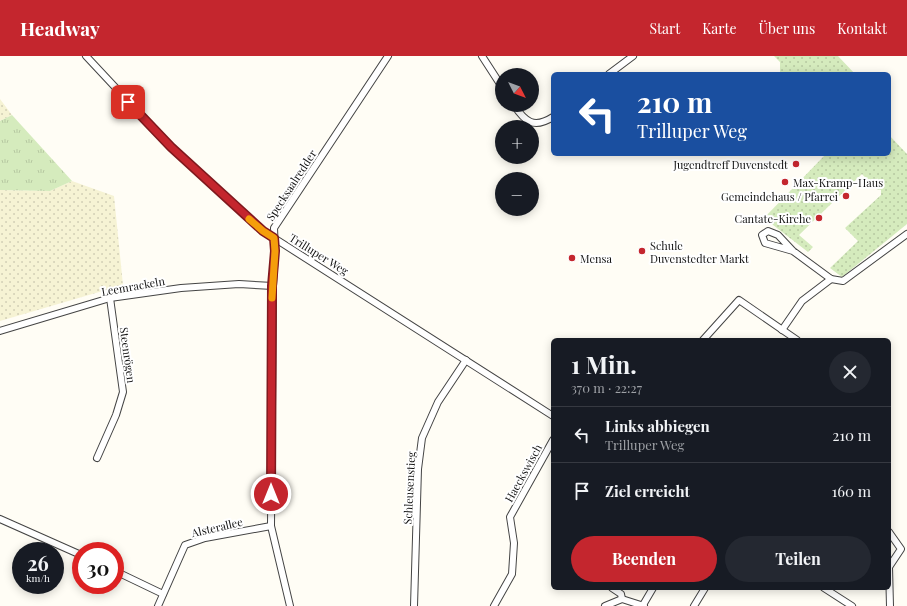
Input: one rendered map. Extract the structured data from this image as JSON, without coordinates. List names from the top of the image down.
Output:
{
  "streets": {
    "street": [
      "Specksaalredder",
      "Trilluper Weg",
      "Leemrackeln",
      "Steenrögen",
      "Haeckswisch",
      "Schleusenstieg",
      "Alsterallee"
    ]
  },
  "crossings": [
    ["Specksaalredder", "Trilluper Weg"],
    ["Specksaalredder", "Leemrackeln"],
    ["Specksaalredder", "Alsterallee"],
    ["Trilluper Weg", "Schleusenstieg"],
    ["Leemrackeln", "Steenrögen"]
  ],
  "places": [
    "Jugendtreff Duvenstedt",
    "Max-Kramp-Haus",
    "Gemeindehaus / Pfarrei",
    "Cantate-Kirche",
    "Schule Duvenstedter Markt",
    "Mensa"
  ],
  "north": "bottom right",
  "page": {
    "header": "Headway",
    "nav": [
      "Start",
      "Karte",
      "Über uns",
      "Kontakt"
    ],
    "map_buttons": ["+", "−"],
    "turn": ["210 m", "Trilluper Weg"],
    "heading": ["1 Min.", "370 m · 22:27"],
    "list": [
      {
        "name": "Links abbiegen",
        "note": "Trilluper Weg",
        "value": "210 m"
      },
      {
        "name": "Ziel erreicht",
        "value": "160 m"
      }
    ],
    "buttons": ["Beenden", "Teilen"],
    "speed": "26 km/h",
    "limit": "30"
  }
}
